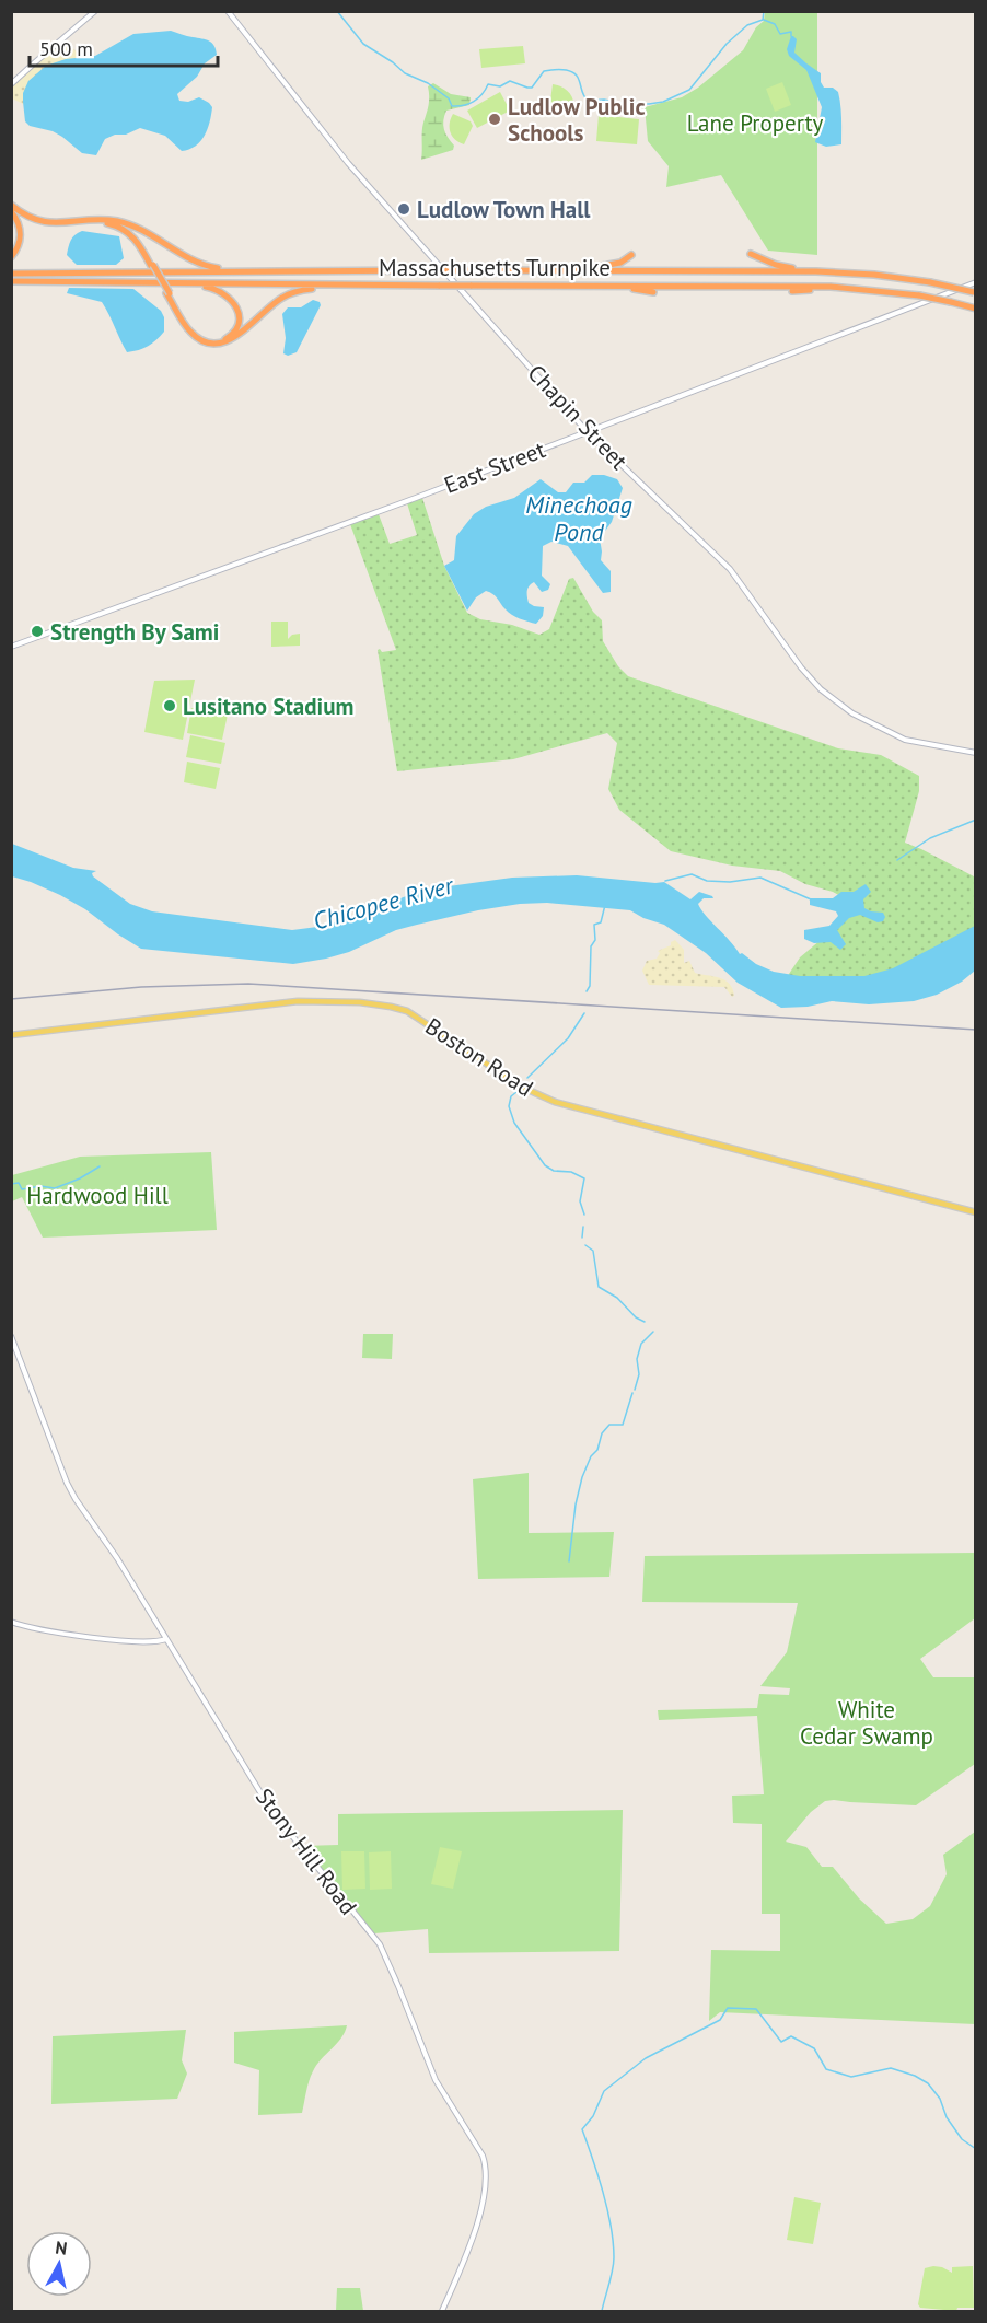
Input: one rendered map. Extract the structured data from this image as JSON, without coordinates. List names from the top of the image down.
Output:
{
  "streets": {
    "highway": ["Massachusetts Turnpike"],
    "main road": [
      "Chapin Street",
      "East Street",
      "Boston Road",
      "Stony Hill Road"
    ]
  },
  "crossings": [
    ["Chapin Street", "East Street"]
  ],
  "water": ["Minechoag Pond", "Chicopee River"],
  "parks": ["Lane Property", "Hardwood Hill", "White Cedar Swamp"],
  "places": [
    "Ludlow Public Schools",
    "Ludlow Town Hall",
    "Strength By Sami",
    "Lusitano Stadium"
  ],
  "scale_bar": "500 m",
  "north": "top"
}
